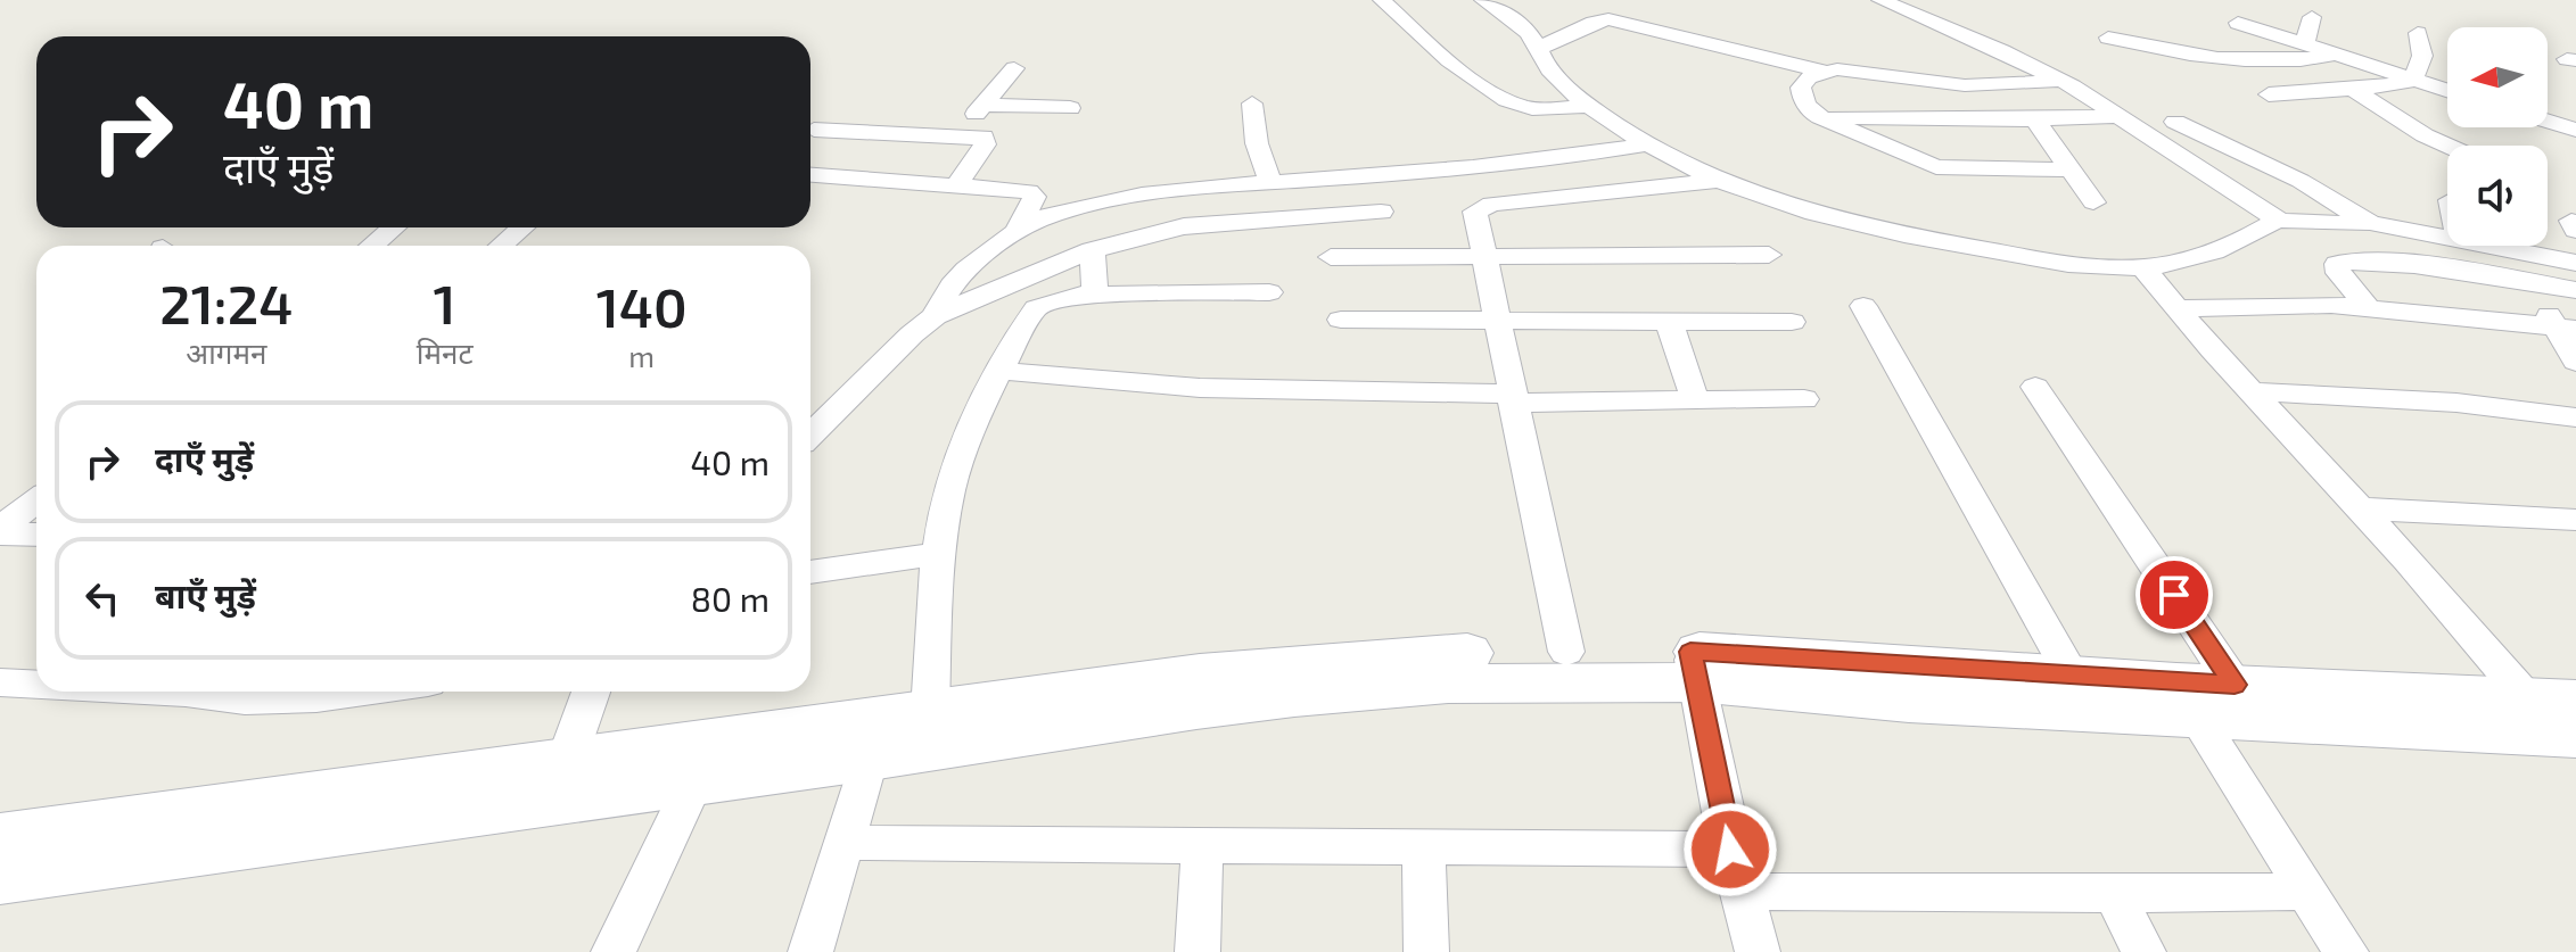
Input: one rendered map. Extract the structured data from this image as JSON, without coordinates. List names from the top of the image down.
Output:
{
  "north": "left",
  "page": {
    "turn": ["40 m", "दाएँ मुड़ें"],
    "eta": [
      "21:24",
      "आगमन",
      "1",
      "मिनट",
      "140",
      "m"
    ],
    "list": [
      {
        "name": "दाएँ मुड़ें",
        "value": "40 m"
      },
      {
        "name": "बाएँ मुड़ें",
        "value": "80 m"
      }
    ]
  }
}
